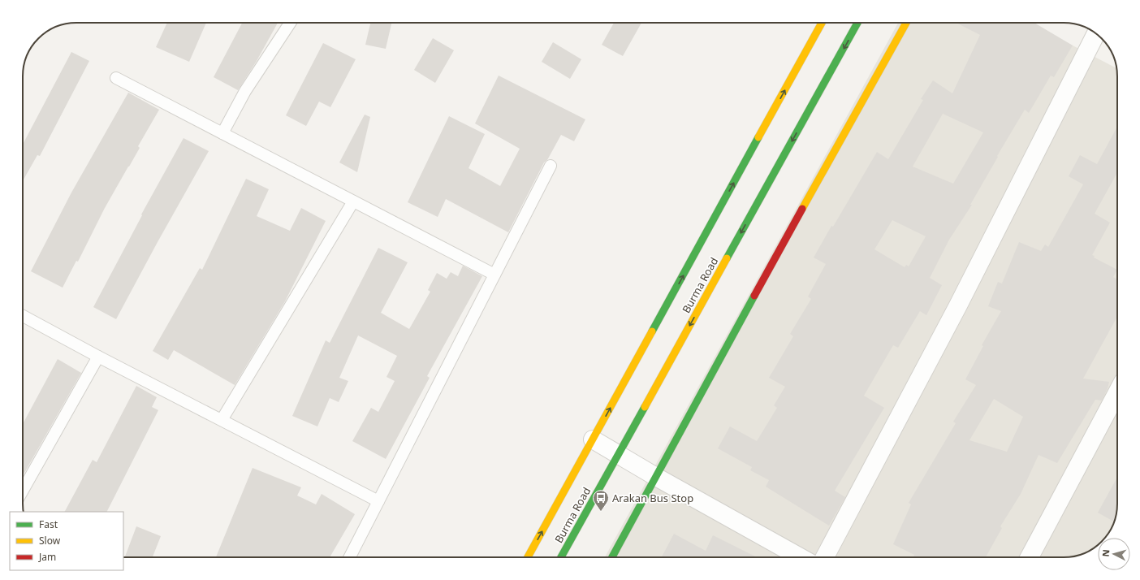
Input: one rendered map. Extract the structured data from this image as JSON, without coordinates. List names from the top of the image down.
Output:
{
  "streets": {
    "main road": ["Burma Road"]
  },
  "places": {
    "bus stop": ["Arakan Bus Stop"]
  },
  "legend": ["Fast", "Slow", "Jam"],
  "north": "left"
}
